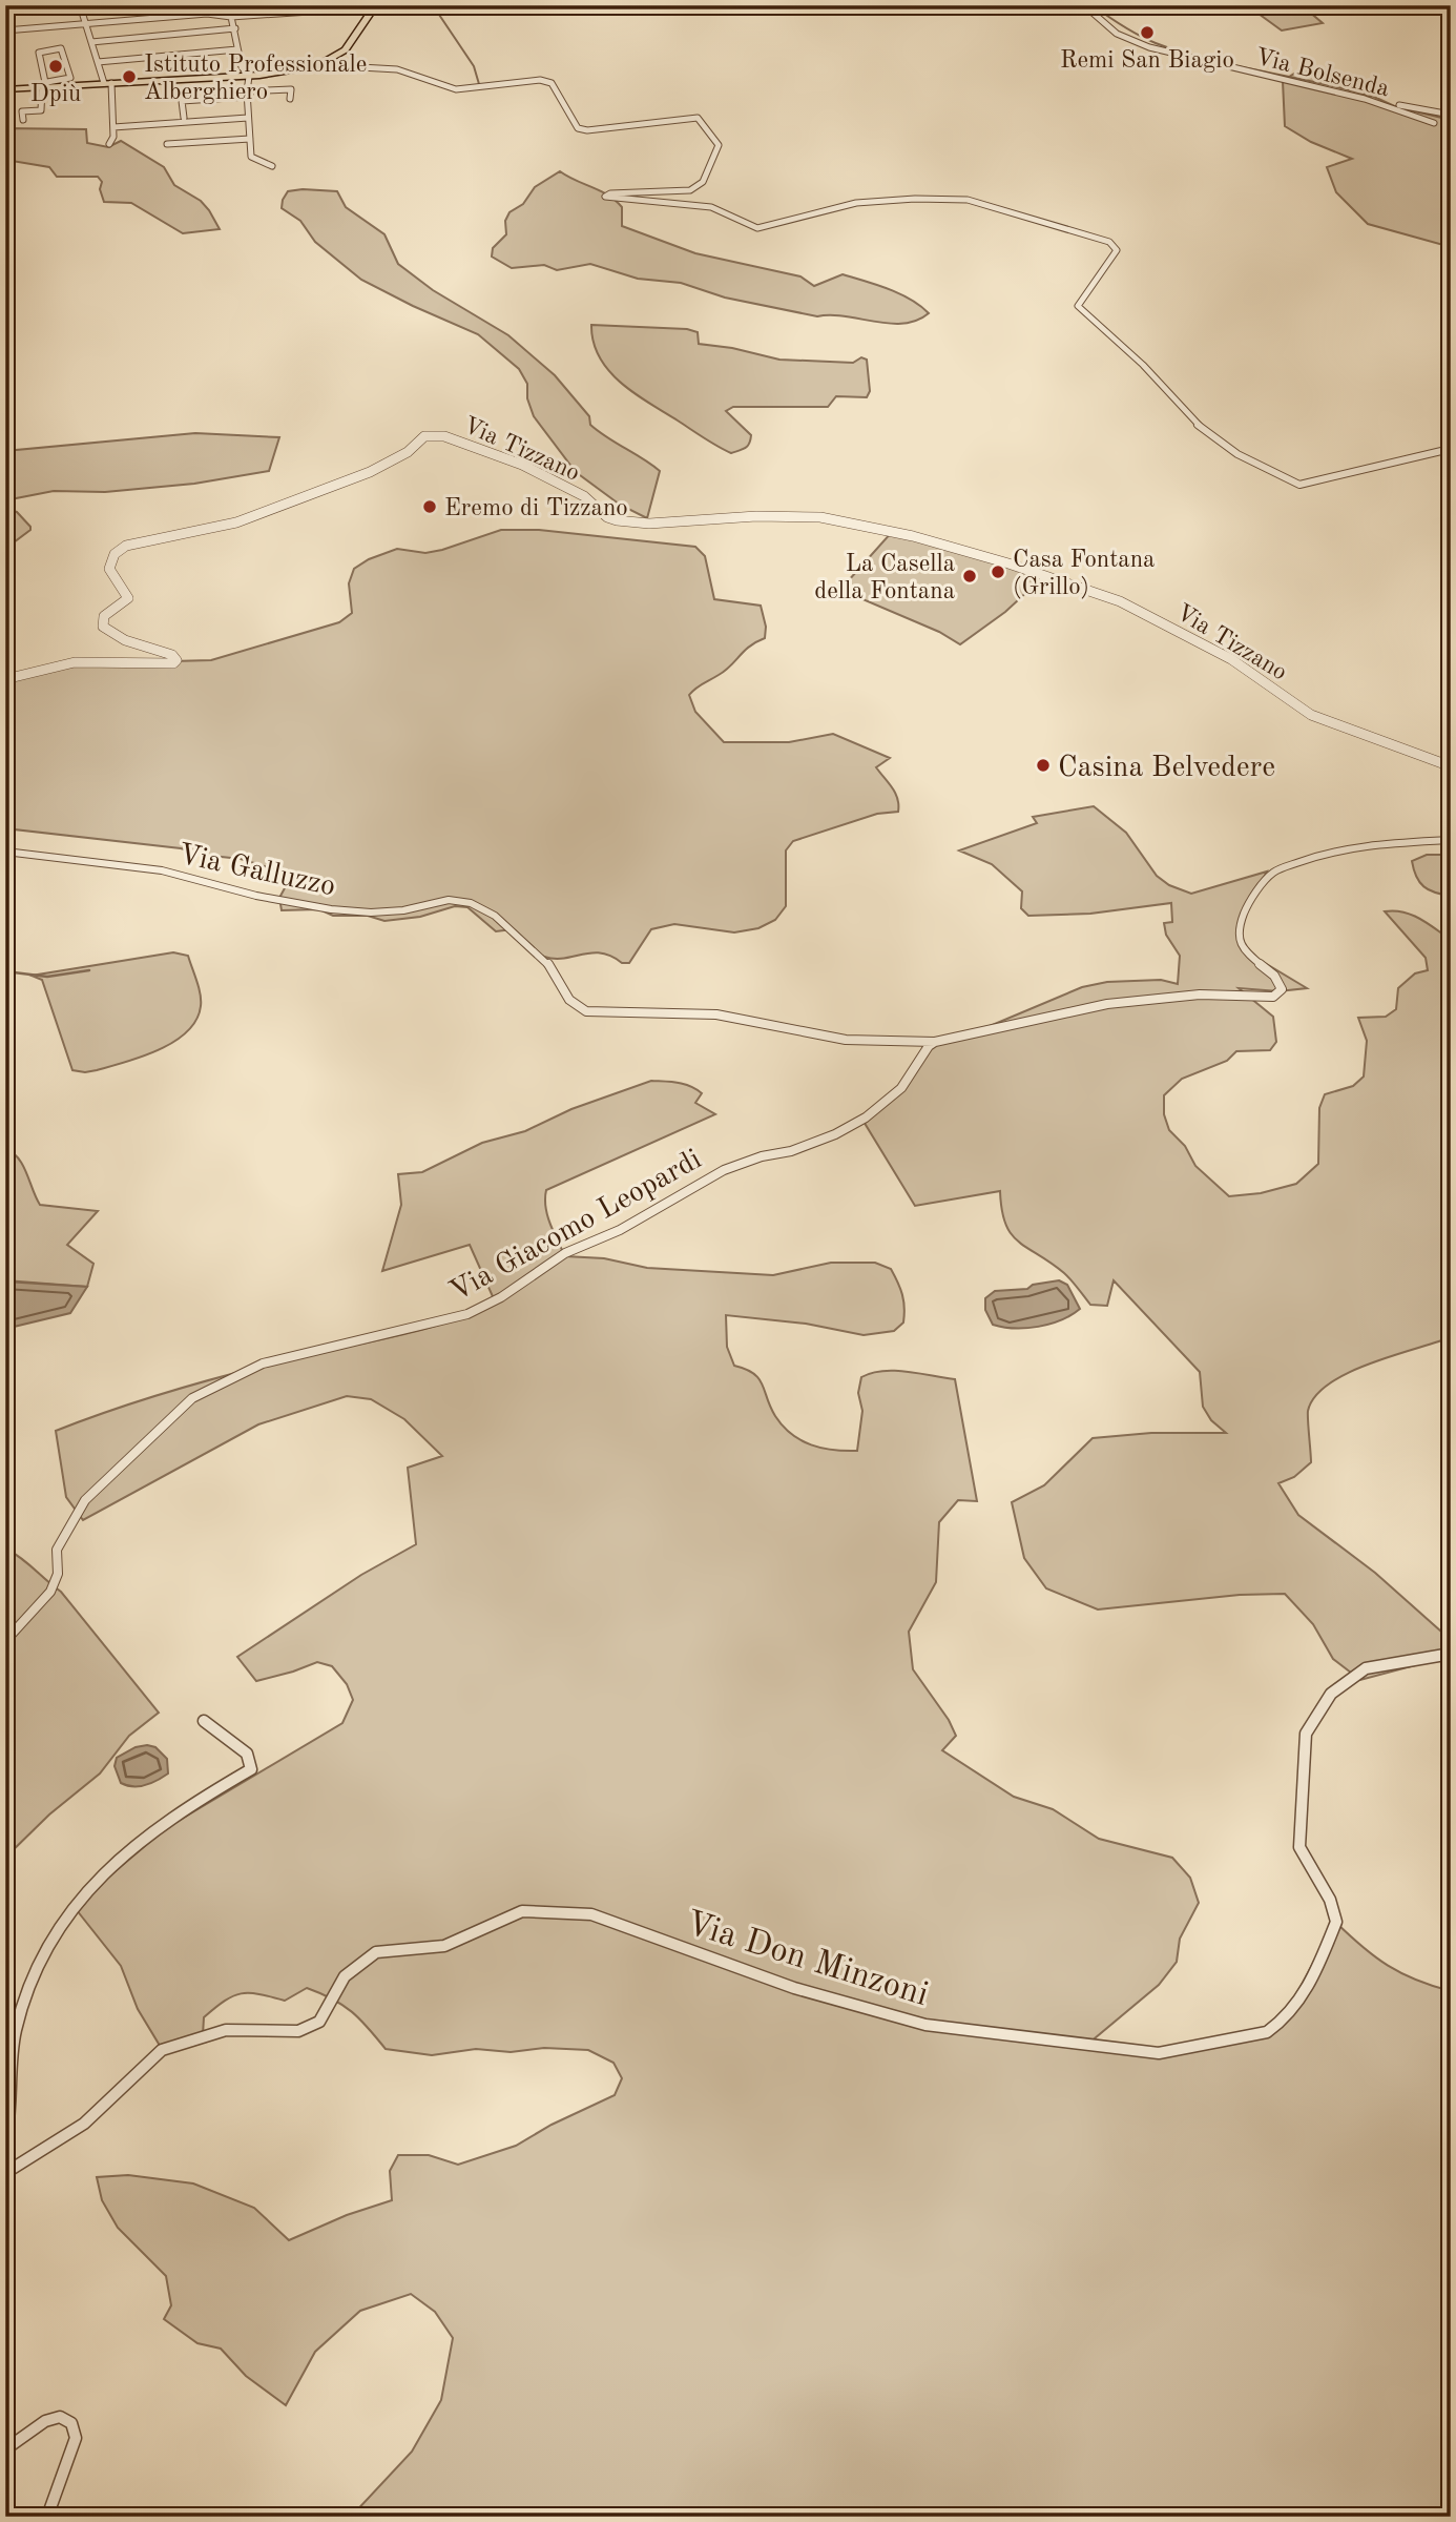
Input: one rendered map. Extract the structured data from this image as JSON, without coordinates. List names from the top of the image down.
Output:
{
  "streets": {
    "street": [
      "Via Bolsenda",
      "Via Tizzano",
      "Via Galluzzo",
      "Via Giacomo Leopardi",
      "Via Don Minzoni"
    ]
  },
  "crossings": [
    ["Via Galluzzo", "Via Giacomo Leopardi"]
  ],
  "places": [
    "Remi San Biagio",
    "Dpiù",
    "Istituto Professionale Alberghiero",
    "Eremo di Tizzano",
    "Casa Fontana (Grillo)",
    "La Casella della Fontana",
    "Casina Belvedere"
  ]
}
